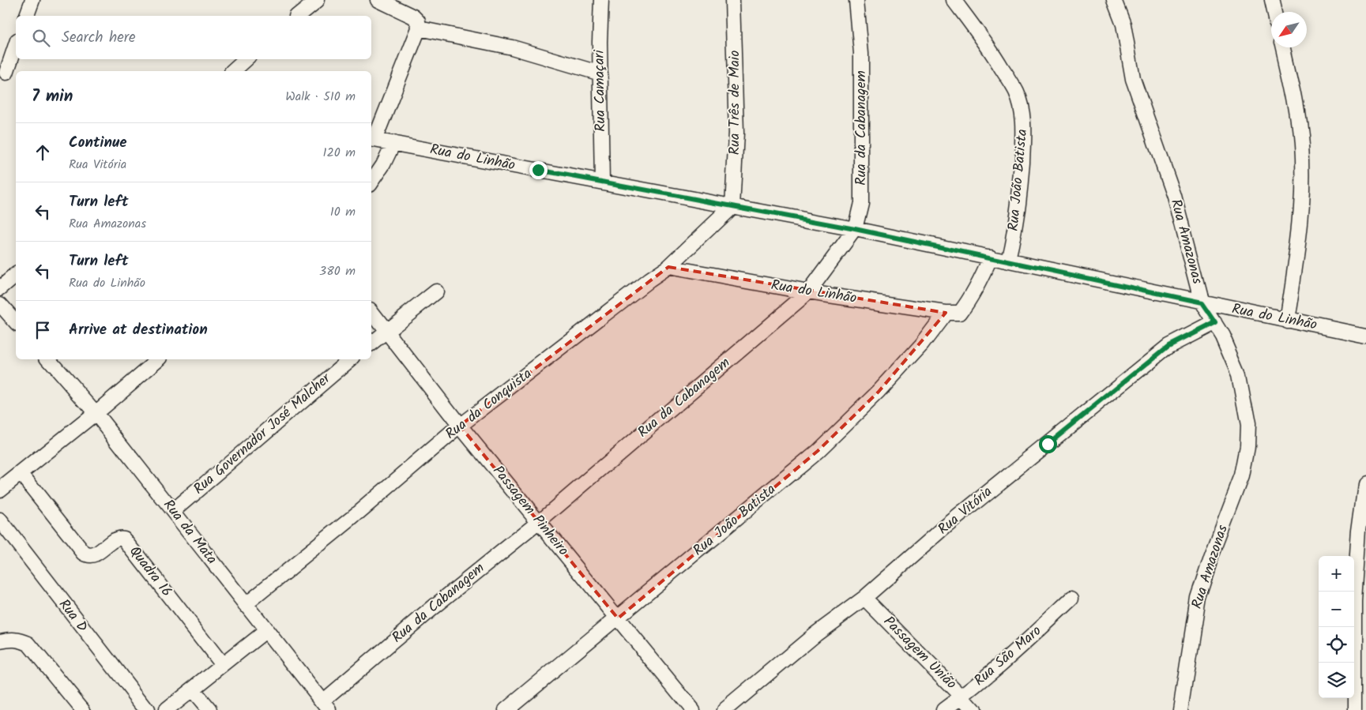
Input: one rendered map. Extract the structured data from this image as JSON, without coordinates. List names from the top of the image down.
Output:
{
  "streets": {
    "street": [
      "Rua Camaçari",
      "Rua Três de Maio",
      "Rua da Cabanagem",
      "Rua do Linhão",
      "Rua João Batista",
      "Rua Amazonas",
      "Rua da Conquista",
      "Rua Governador José Malcher",
      "Passagem Pinheiro",
      "Rua Vitória",
      "Rua da Mata",
      "Quadra 16",
      "Rua D",
      "Passagem União",
      "Rua São Maro"
    ]
  },
  "crossings": [
    ["Rua Camaçari", "Rua do Linhão"],
    ["Rua Três de Maio", "Rua do Linhão"],
    ["Rua Três de Maio", "Rua da Conquista"],
    ["Rua da Cabanagem", "Rua do Linhão"],
    ["Rua da Cabanagem", "Passagem Pinheiro"],
    ["Rua da Cabanagem", "Rua da Mata"],
    ["Rua do Linhão", "Rua João Batista"],
    ["Rua do Linhão", "Rua Amazonas"],
    ["Rua do Linhão", "Rua da Conquista"],
    ["Rua João Batista", "Passagem Pinheiro"],
    ["Rua Amazonas", "Rua Vitória"],
    ["Rua da Conquista", "Passagem Pinheiro"],
    ["Rua da Conquista", "Rua da Mata"],
    ["Rua Governador José Malcher", "Rua da Mata"],
    ["Rua Vitória", "Passagem União"],
    ["Passagem União", "Rua São Maro"]
  ],
  "north": "bottom left",
  "page": {
    "search": "Search here",
    "heading": ["7 min", "Walk · 510 m"],
    "list": [
      ["Continue", "Rua Vitória", "120 m"],
      ["Turn left", "Rua Amazonas", "10 m"],
      ["Turn left", "Rua do Linhão", "380 m"],
      "Arrive at destination"
    ],
    "map_buttons": ["+", "−"]
  }
}
